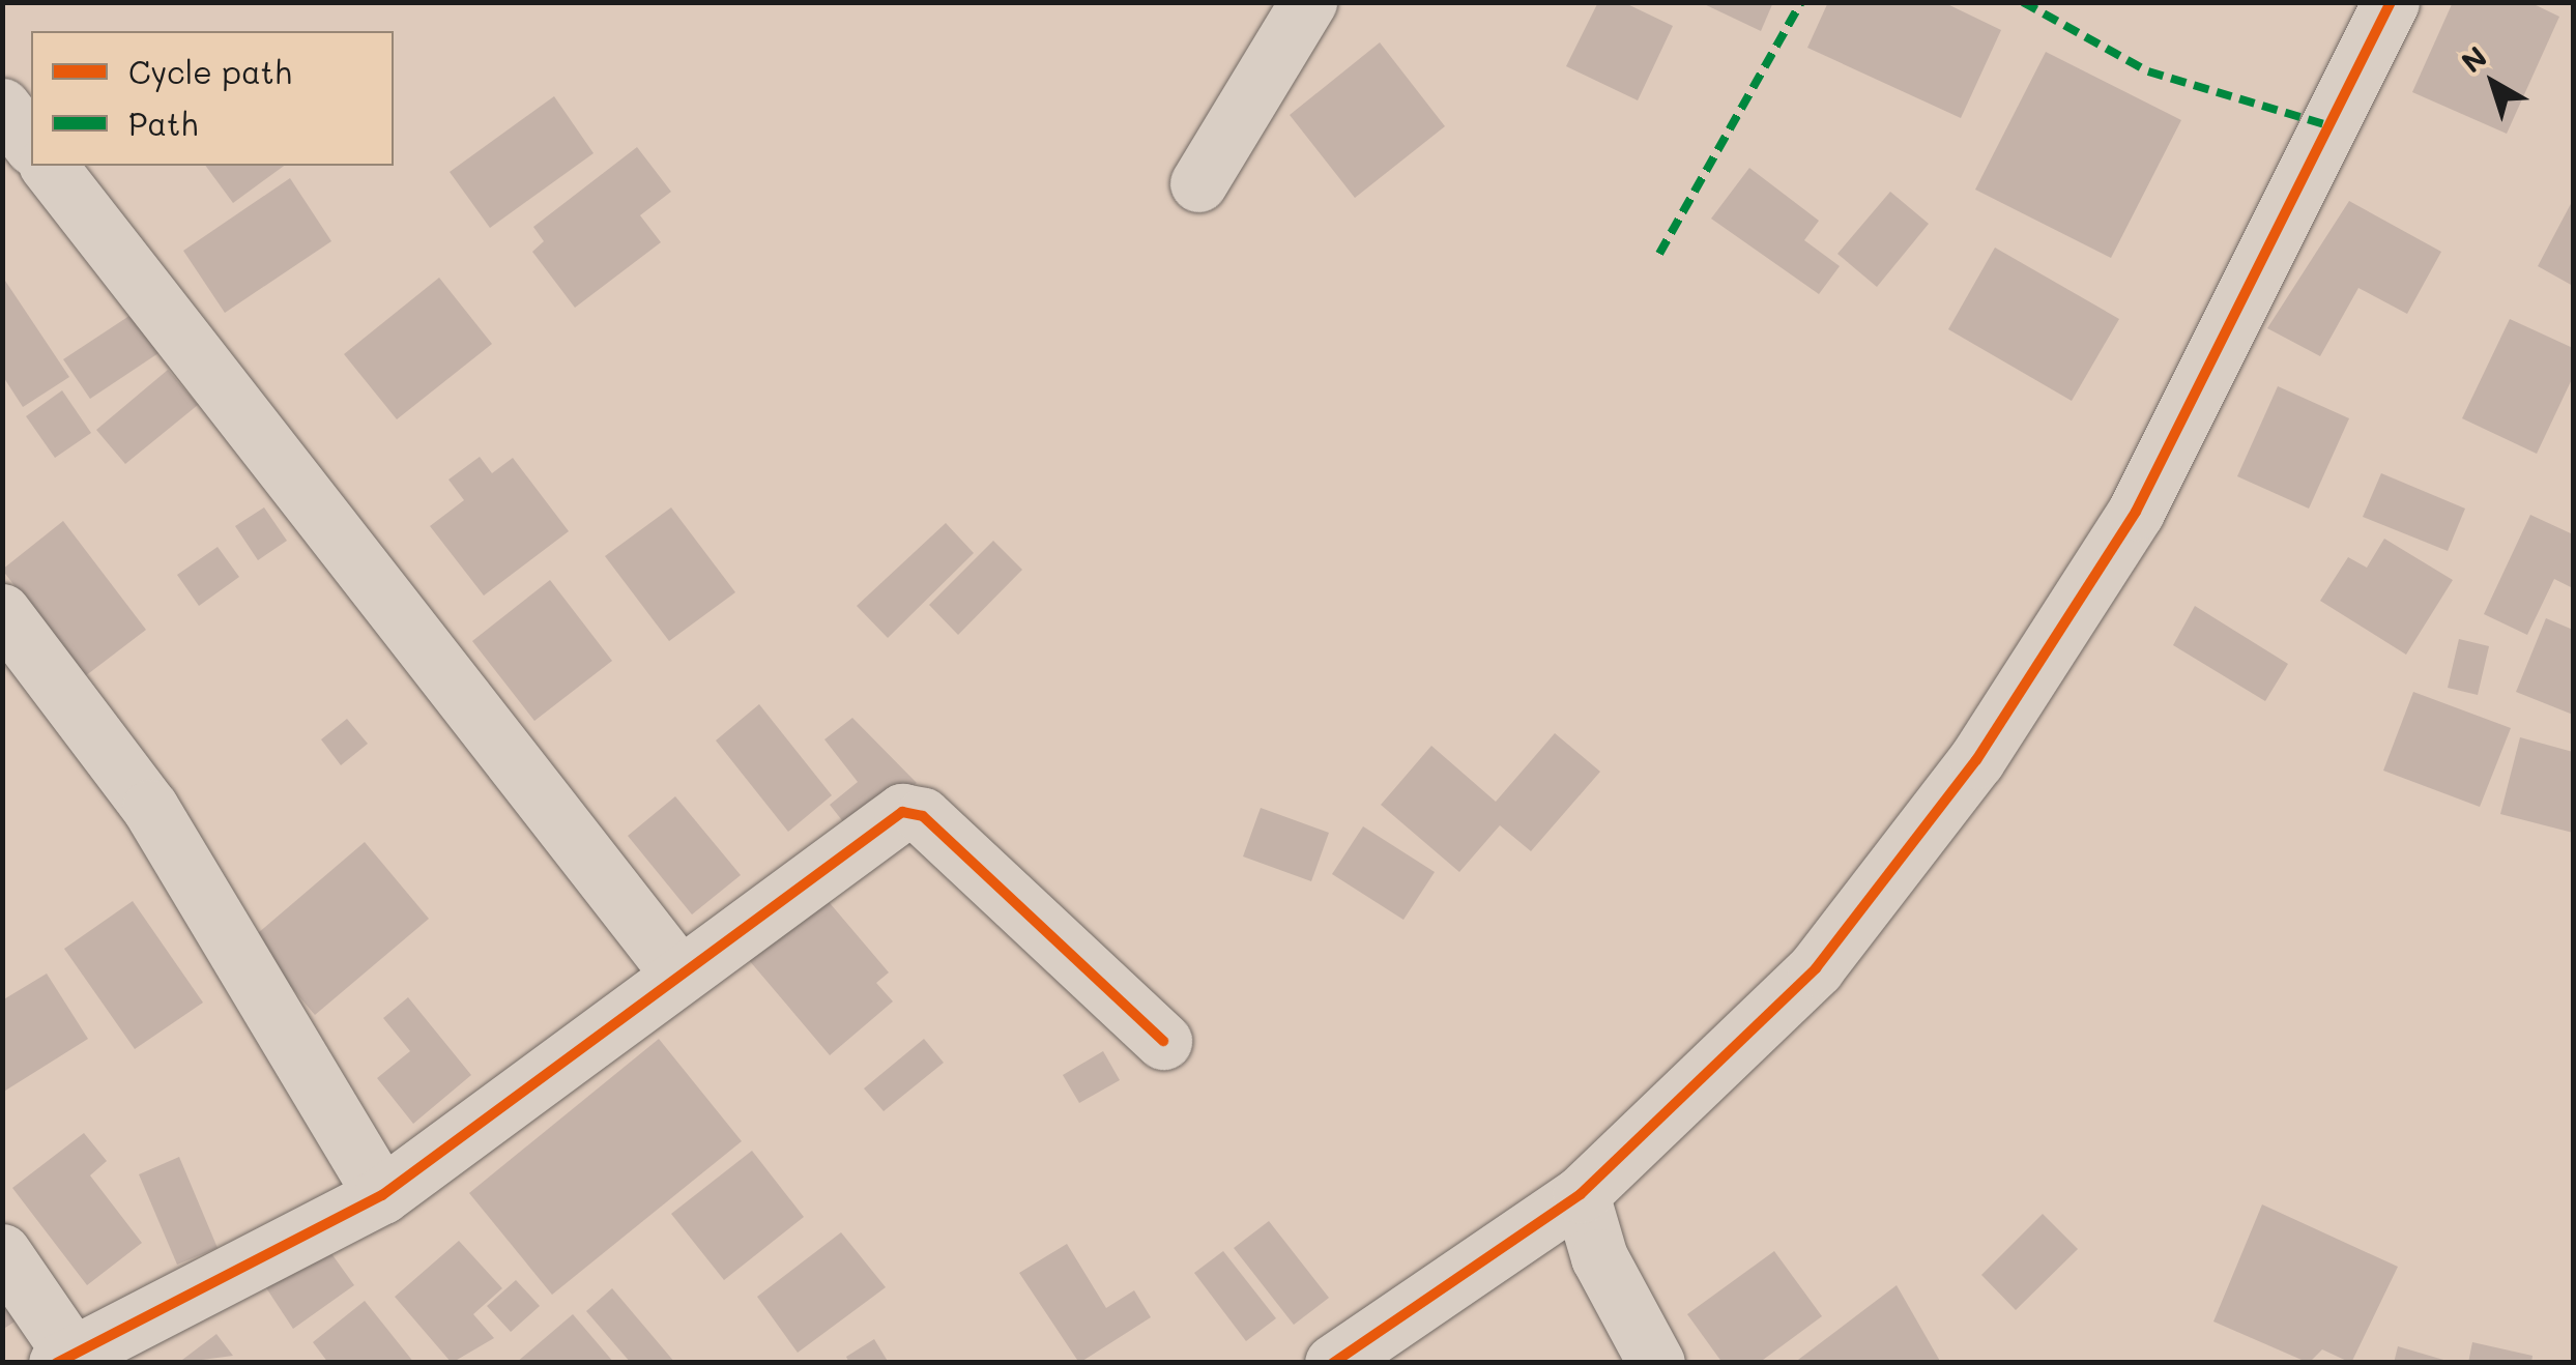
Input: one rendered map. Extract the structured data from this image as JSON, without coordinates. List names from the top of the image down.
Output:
{
  "legend": ["Cycle path", "Path"],
  "north": "top left"
}
